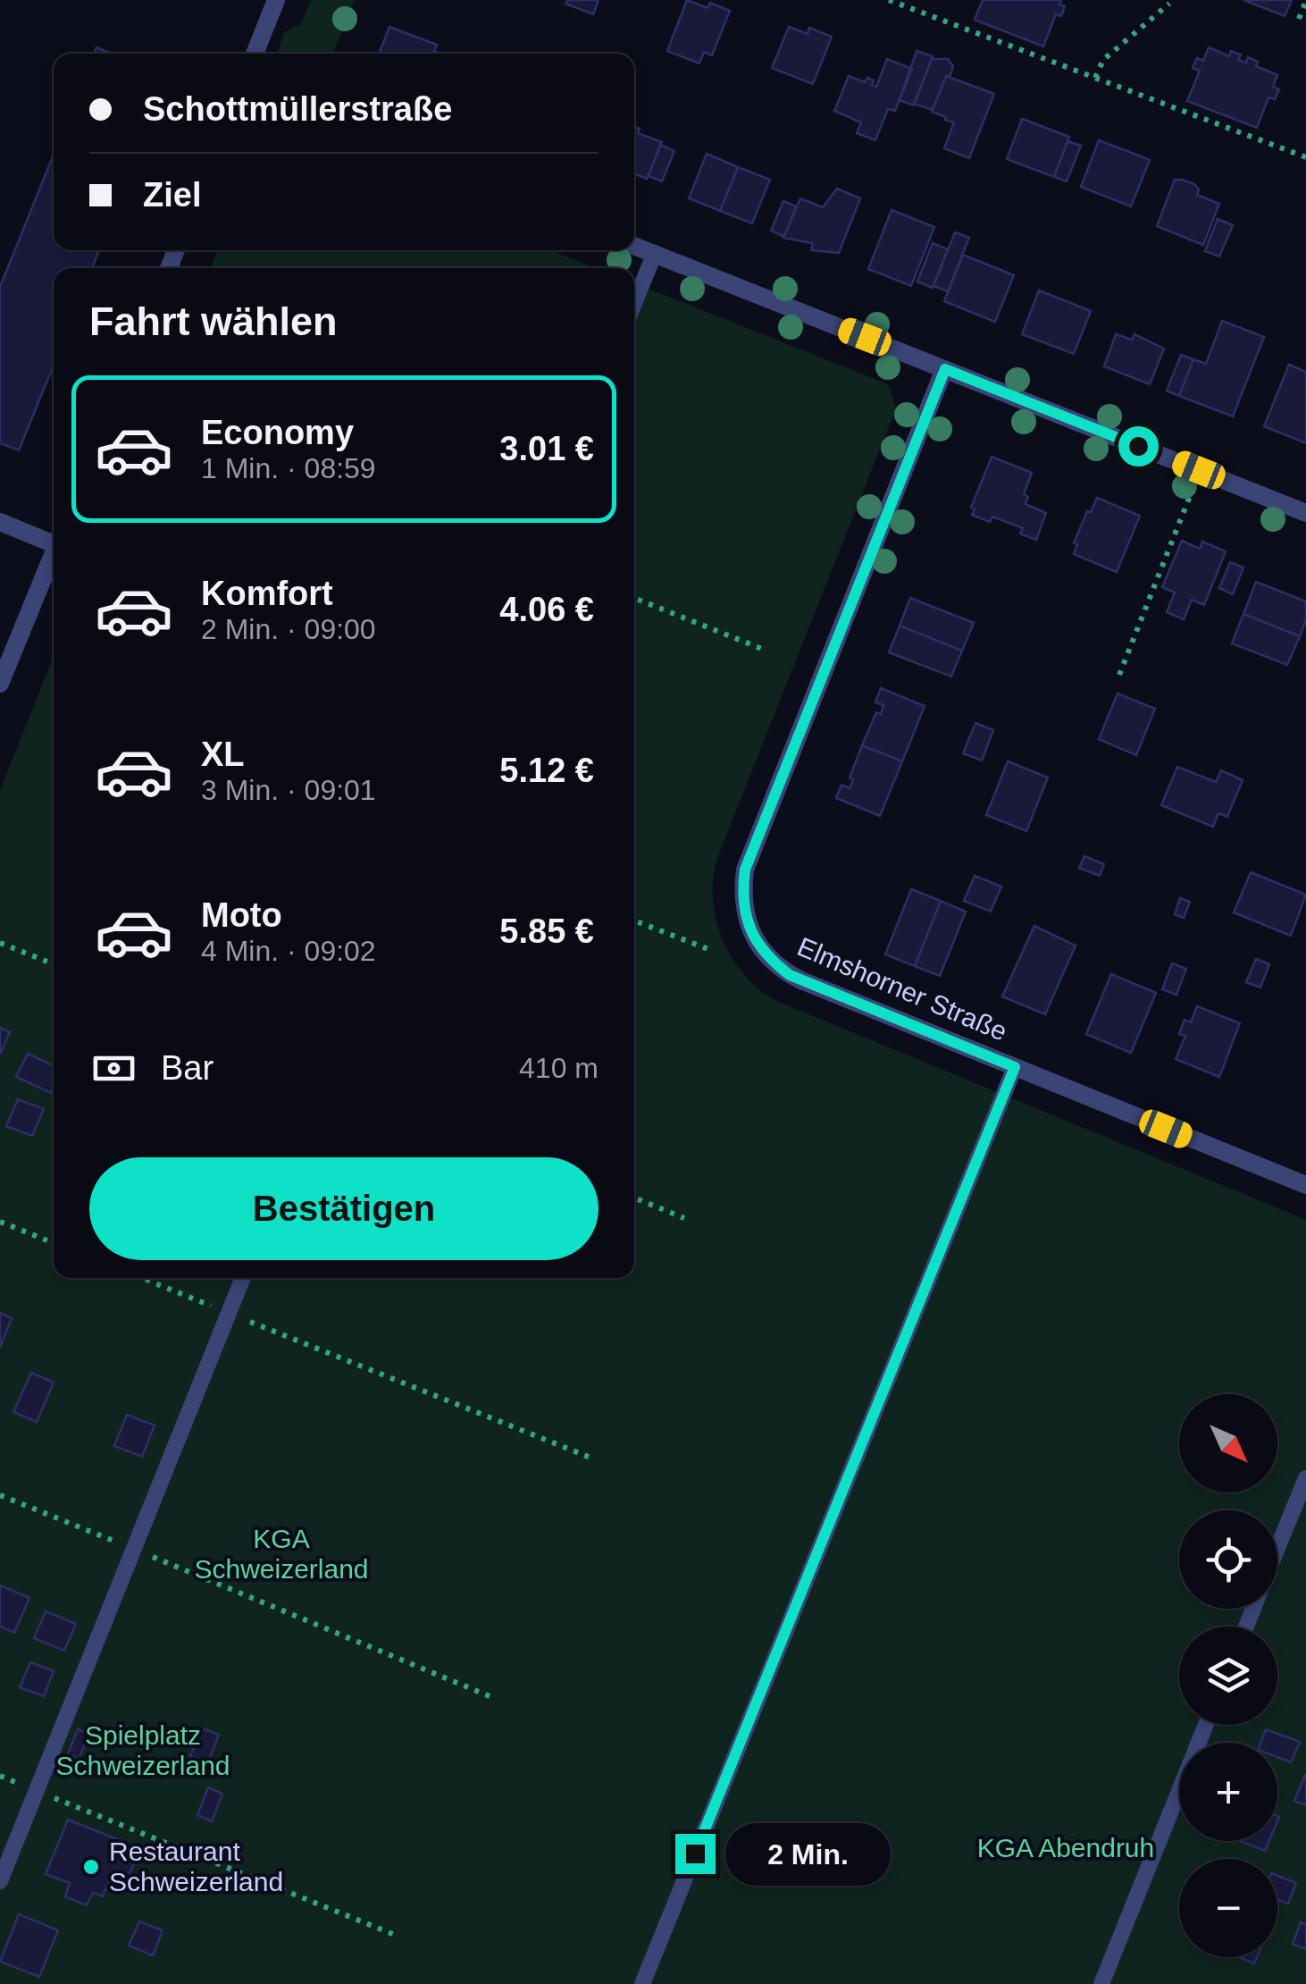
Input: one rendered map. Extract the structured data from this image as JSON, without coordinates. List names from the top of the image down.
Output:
{
  "streets": {
    "street": ["Elmshorner Straße"]
  },
  "parks": ["KGA Schweizerland", "Spielplatz Schweizerland", "KGA Abendruh"],
  "places": ["Restaurant Schweizerland"],
  "north": "bottom right",
  "page": {
    "banner": ["Schottmüllerstraße", "Ziel"],
    "heading": "Fahrt wählen",
    "list": [
      {
        "name": "Economy",
        "note": "1 Min. · 08:59",
        "value": "3.01 €"
      },
      {
        "name": "Komfort",
        "note": "2 Min. · 09:00",
        "value": "4.06 €"
      },
      {
        "name": "XL",
        "note": "3 Min. · 09:01",
        "value": "5.12 €"
      },
      {
        "name": "Moto",
        "note": "4 Min. · 09:02",
        "value": "5.85 €"
      }
    ],
    "pay": ["Bar", "410 m"],
    "buttons": "Bestätigen",
    "map_buttons": ["+", "−"],
    "bubble": "2 Min."
  }
}
